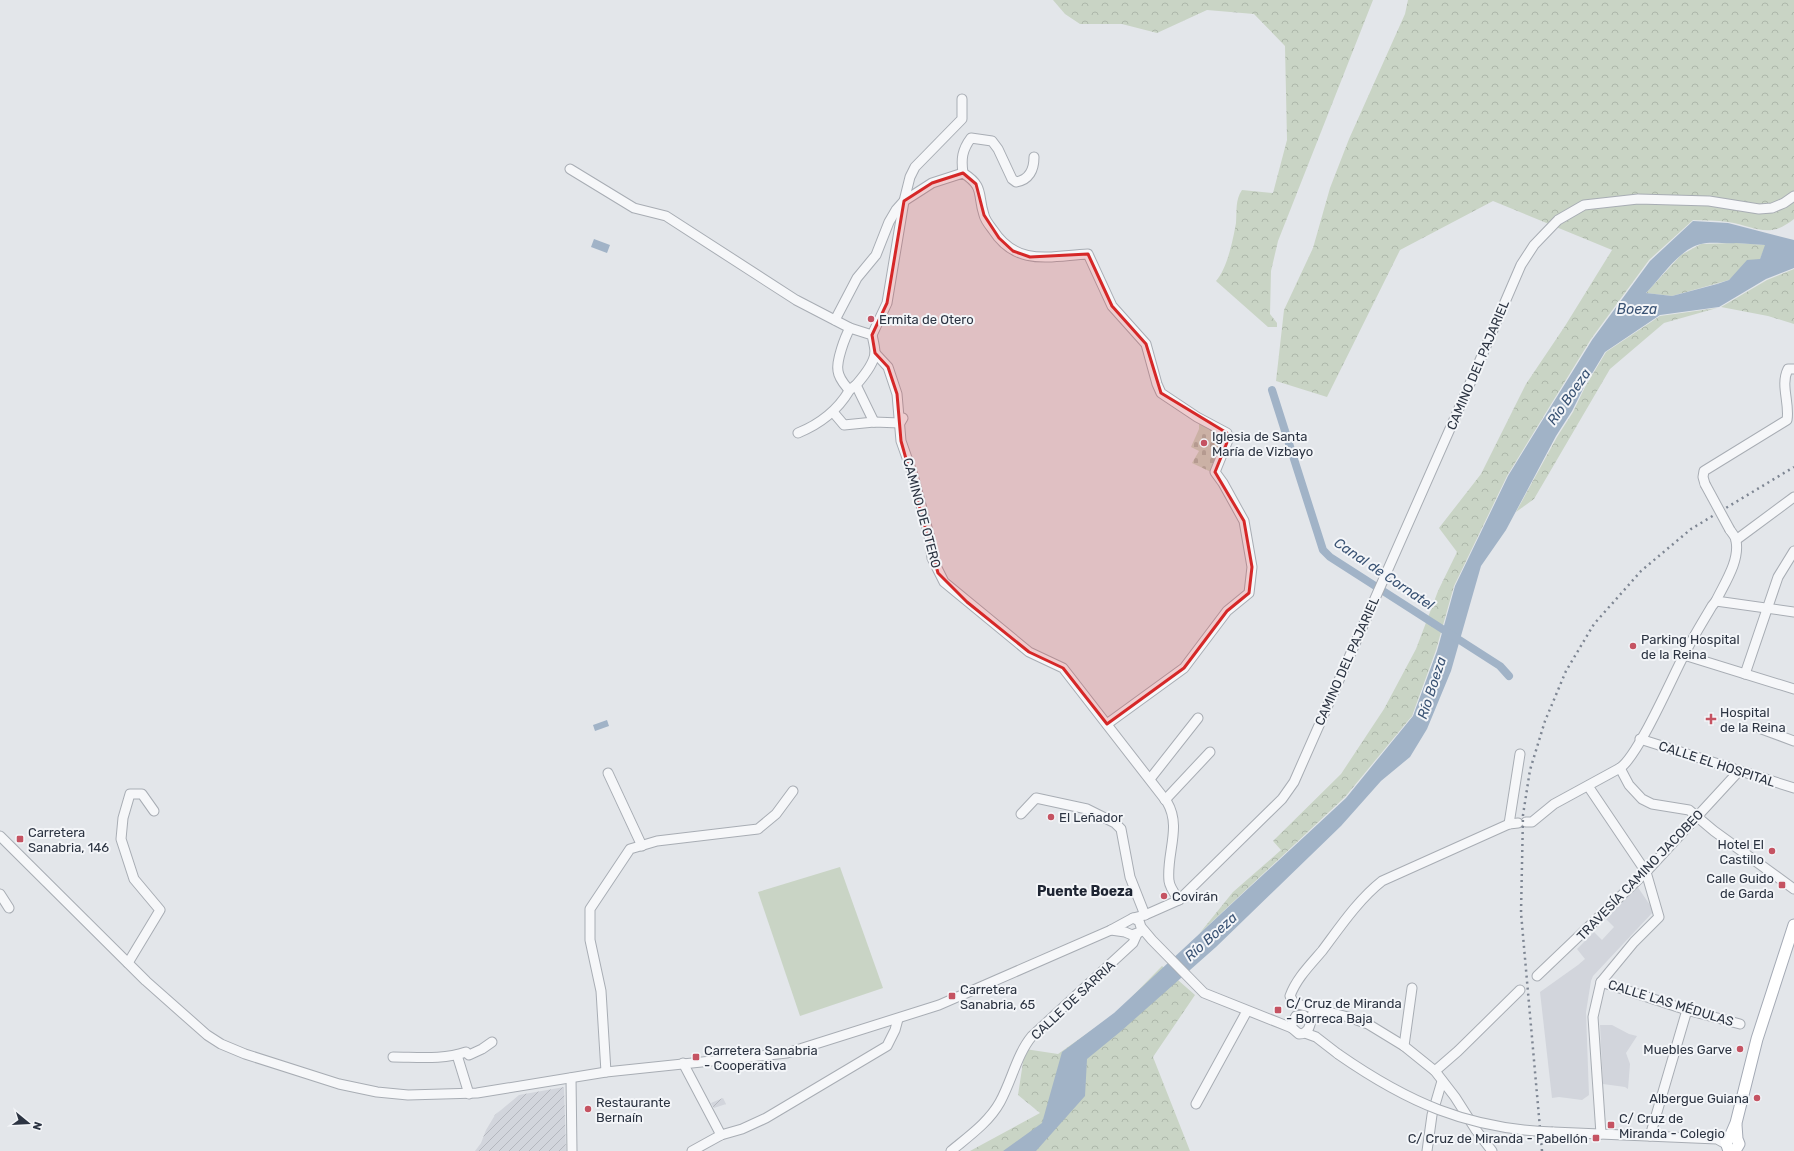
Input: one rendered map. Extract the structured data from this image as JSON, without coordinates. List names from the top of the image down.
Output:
{
  "streets": {
    "street": [
      "CAMINO DEL PAJARIEL",
      "CAMINO DE OTERO",
      "CALLE EL HOSPITAL",
      "TRAVESÍA CAMINO JACOBEO",
      "CALLE DE SARRIA",
      "CALLE LAS MÉDULAS"
    ]
  },
  "crossings": [
    ["CAMINO DEL PAJARIEL", "CAMINO DE OTERO"],
    ["CALLE EL HOSPITAL", "TRAVESÍA CAMINO JACOBEO"]
  ],
  "districts": ["Puente Boeza"],
  "water": ["Boeza", "Río Boeza", "Canal de Cornatel"],
  "places": {
    "other": [
      "Ermita de Otero",
      "Iglesia de Santa María de Vizbayo",
      "Parking Hospital de la Reina",
      "El Leñador",
      "Hotel El Castillo",
      "Covirán",
      "Muebles Garve",
      "Albergue Guiana",
      "Restaurante Bernaín"
    ],
    "health": ["Hospital de la Reina"],
    "transit": [
      "Carretera Sanabria, 146",
      "Calle Guido de Garda",
      "Carretera Sanabria, 65",
      "C/ Cruz de Miranda - Borreca Baja",
      "Carretera Sanabria - Cooperativa",
      "C/ Cruz de Miranda - Colegio",
      "C/ Cruz de Miranda - Pabellón"
    ]
  },
  "north": "right"
}
